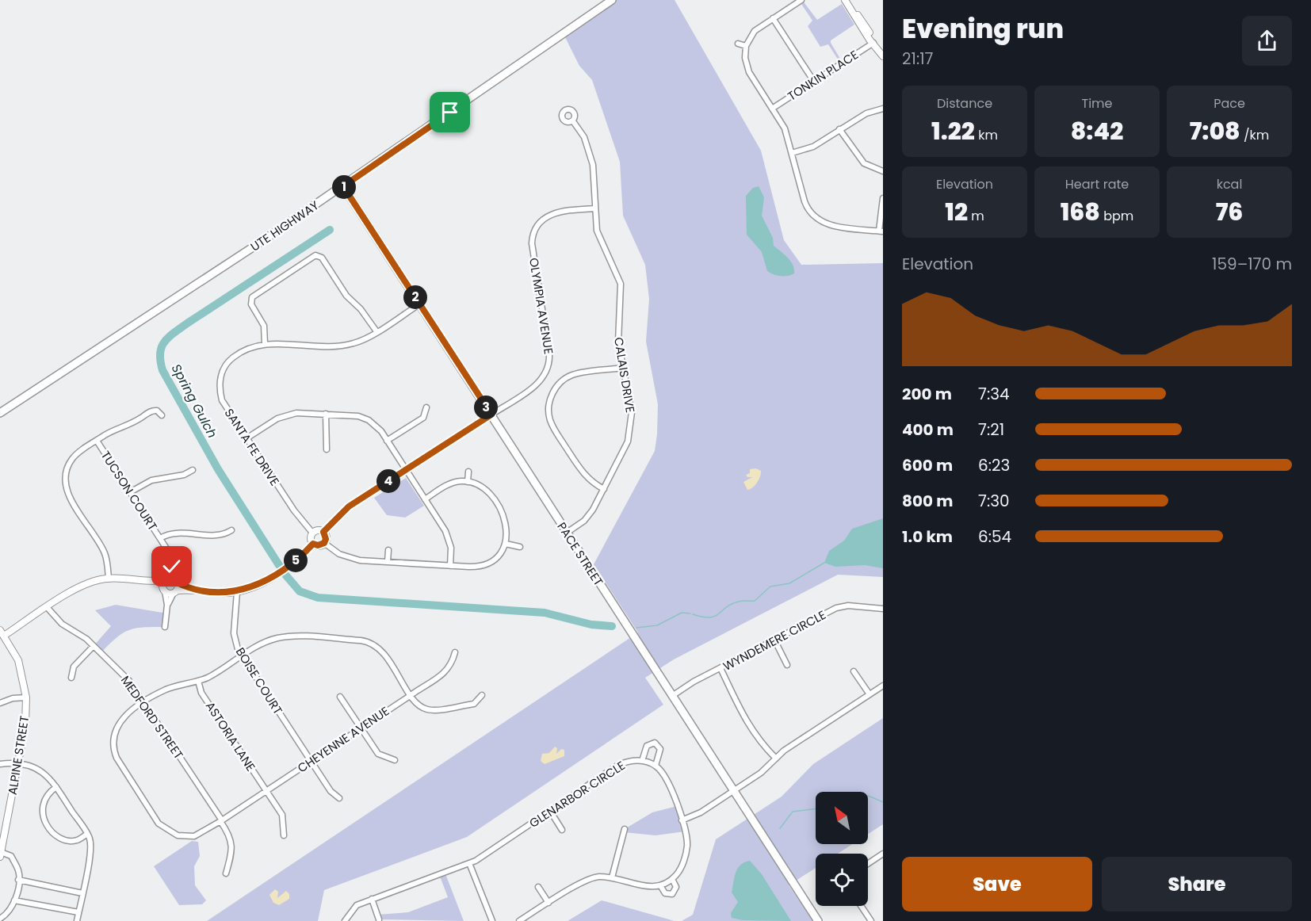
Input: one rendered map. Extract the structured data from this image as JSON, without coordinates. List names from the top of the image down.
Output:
{
  "streets": {
    "main road": ["UTE HIGHWAY", "PACE STREET"],
    "street": [
      "TONKIN PLACE",
      "OLYMPIA AVENUE",
      "CALAIS DRIVE",
      "SANTA FE DRIVE",
      "TUCSON COURT",
      "WYNDEMERE CIRCLE",
      "BOISE COURT",
      "MEDFORD STREET",
      "ASTORIA LANE",
      "CHEYENNE AVENUE",
      "ALPINE STREET",
      "GLENARBOR CIRCLE"
    ]
  },
  "crossings": [
    ["UTE HIGHWAY", "PACE STREET"],
    ["OLYMPIA AVENUE", "CALAIS DRIVE"],
    ["OLYMPIA AVENUE", "SANTA FE DRIVE"],
    ["OLYMPIA AVENUE", "PACE STREET"],
    ["CALAIS DRIVE", "PACE STREET"],
    ["SANTA FE DRIVE", "PACE STREET"],
    ["PACE STREET", "WYNDEMERE CIRCLE"],
    ["BOISE COURT", "CHEYENNE AVENUE"],
    ["MEDFORD STREET", "CHEYENNE AVENUE"],
    ["ASTORIA LANE", "CHEYENNE AVENUE"]
  ],
  "water": ["Spring Gulch"],
  "north": "top left",
  "page": {
    "heading": ["Evening run", "21:17"],
    "stats": [
      ["Distance", "1.22 km"],
      ["Time", "8:42"],
      ["Pace", "7:08 /km"],
      ["Elevation", "12 m"],
      ["Heart rate", "168 bpm"],
      ["kcal", "76"]
    ],
    "pins": [
      "1",
      "2",
      "3",
      "4",
      "5"
    ],
    "chart": ["Elevation", "159–170 m"],
    "list": [
      {
        "name": "200 m",
        "note": "7:34"
      },
      {
        "name": "400 m",
        "note": "7:21"
      },
      {
        "name": "600 m",
        "note": "6:23"
      },
      {
        "name": "800 m",
        "note": "7:30"
      },
      {
        "name": "1.0 km",
        "note": "6:54"
      }
    ],
    "buttons": ["Save", "Share"]
  }
}
